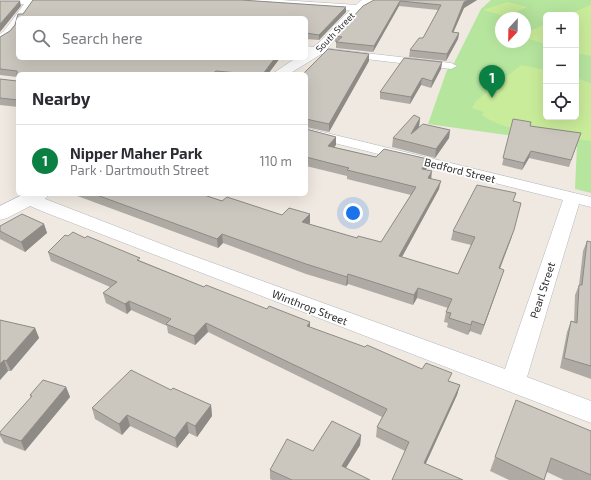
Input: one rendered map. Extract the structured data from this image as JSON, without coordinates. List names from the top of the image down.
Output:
{
  "streets": {
    "main road": ["South Street"],
    "street": ["Bedford Street", "Pearl Street", "Winthrop Street"]
  },
  "crossings": [
    ["Bedford Street", "Pearl Street"],
    ["Pearl Street", "Winthrop Street"]
  ],
  "north": "bottom",
  "page": {
    "map_buttons": ["+", "−"],
    "search": "Search here",
    "pins": "1",
    "heading": "Nearby",
    "list": [
      {
        "mark": "1",
        "name": "Nipper Maher Park",
        "note": "Park · Dartmouth Street",
        "value": "110 m"
      }
    ]
  }
}
